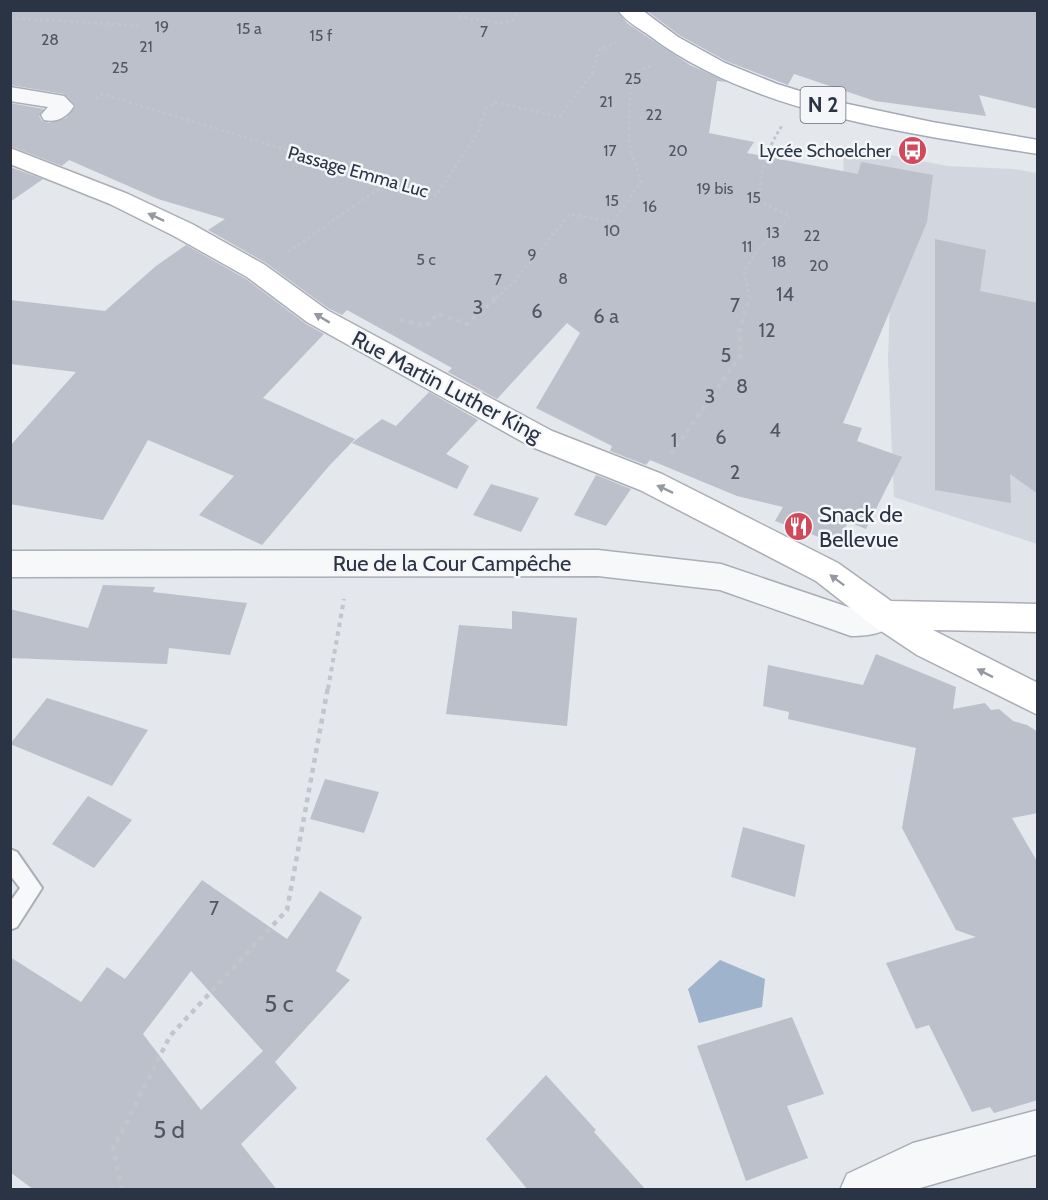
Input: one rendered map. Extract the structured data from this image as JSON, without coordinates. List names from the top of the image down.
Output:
{
  "streets": {
    "main road": ["N 2", "Rue Martin Luther King"],
    "street": ["Rue de la Cour Campêche"],
    "path": ["Passage Emma Luc"]
  },
  "crossings": [
    ["Rue Martin Luther King", "Rue de la Cour Campêche"]
  ],
  "one_way": ["Rue Martin Luther King"],
  "places": {
    "bus stop": ["Lycée Schoelcher"],
    "restaurant": ["Snack de Bellevue"]
  },
  "house_numbers": [
    "19",
    "15 a",
    "7",
    "15 f",
    "28",
    "21",
    "25",
    "25",
    "21",
    "22",
    "17",
    "20",
    "19 bis",
    "15",
    "15",
    "16",
    "10",
    "13",
    "22",
    "11",
    "9",
    "5 c",
    "18",
    "20",
    "8",
    "7",
    "14",
    "7",
    "3",
    "6",
    "6 a",
    "12",
    "5",
    "8",
    "3",
    "4",
    "6",
    "1",
    "2",
    "7",
    "5 c",
    "5 d"
  ]
}
